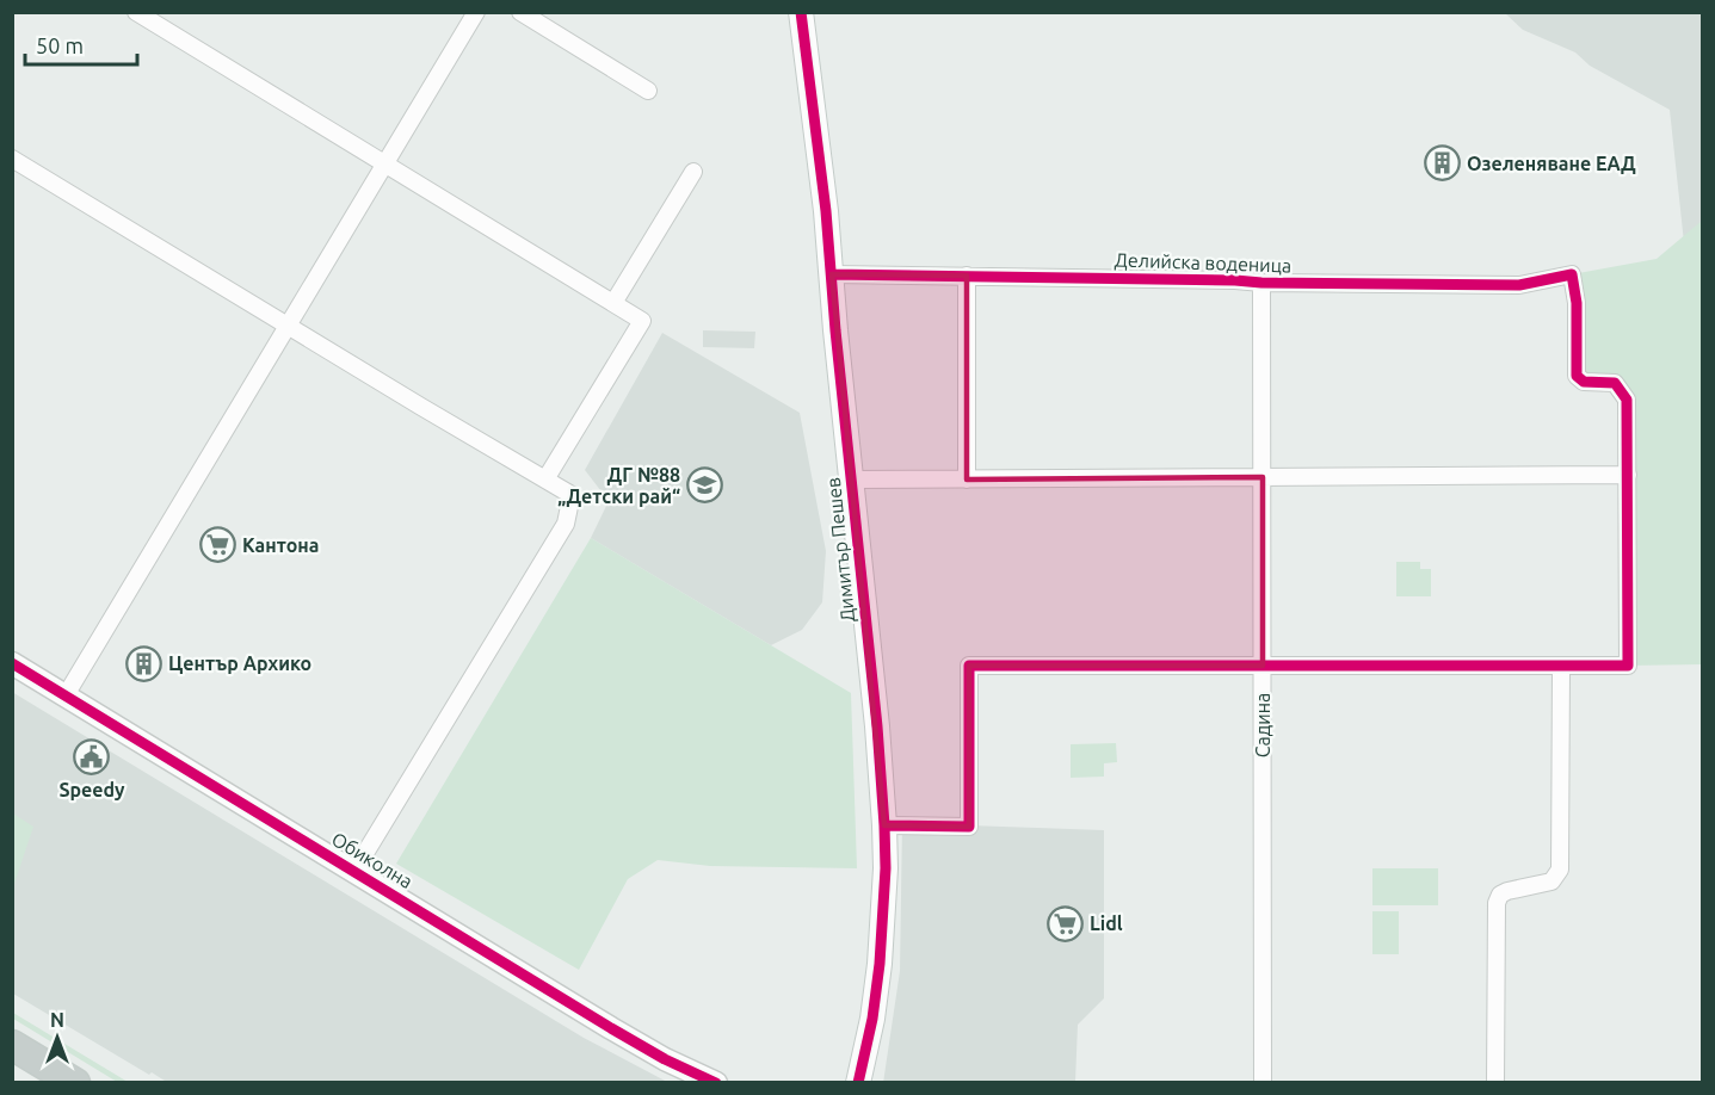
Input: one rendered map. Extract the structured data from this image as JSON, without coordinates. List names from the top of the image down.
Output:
{
  "streets": {
    "main road": ["Димитър Пешев"],
    "street": ["Делийска воденица", "Садина", "Обиколна"]
  },
  "crossings": [
    ["Делийска воденица", "Димитър Пешев"],
    ["Делийска воденица", "Садина"]
  ],
  "places": {
    "building": ["Озеленяване ЕАД", "Център Архико"],
    "school or university": ["ДГ №88 „Детски рай“"],
    "supermarket": ["Кантона", "Lidl"],
    "public building": ["Speedy"]
  },
  "scale_bar": "50 m",
  "north": "top"
}
